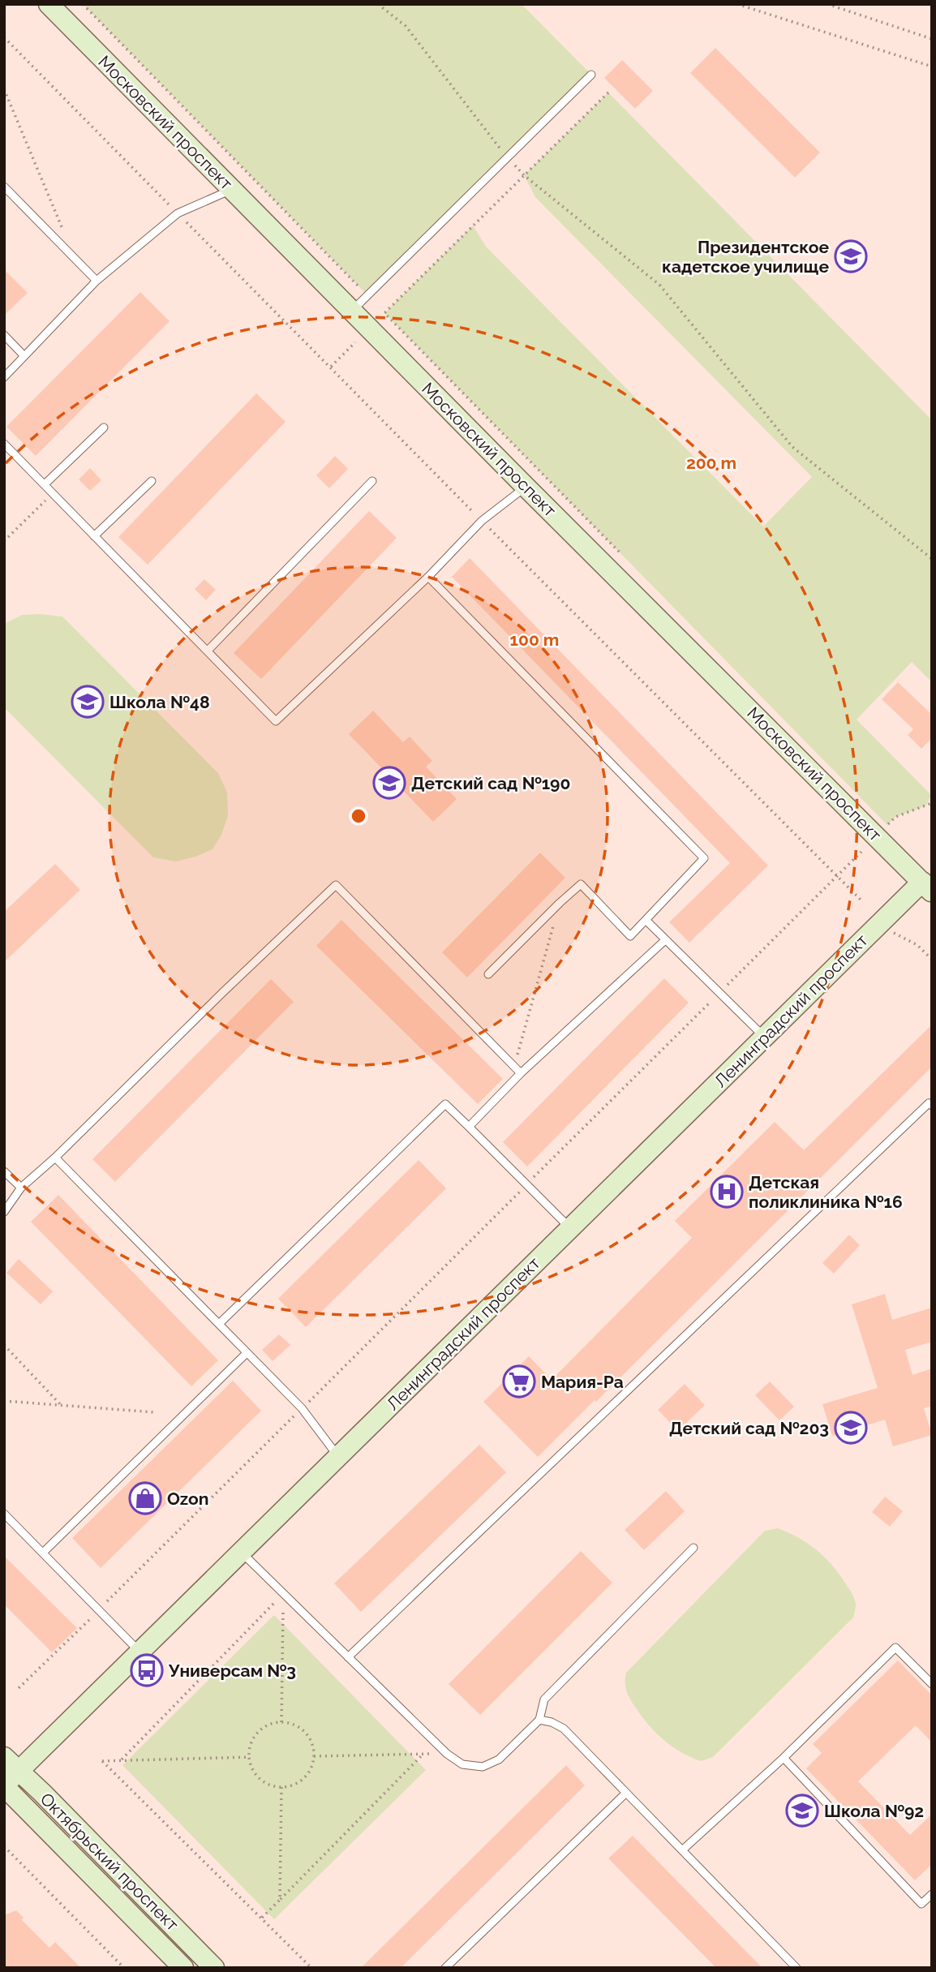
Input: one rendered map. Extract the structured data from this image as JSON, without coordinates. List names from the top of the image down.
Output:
{
  "streets": {
    "street": ["Московский проспект", "Ленинградский проспект", "Октябрьский проспект"]
  },
  "crossings": [
    ["Московский проспект", "Ленинградский проспект"],
    ["Ленинградский проспект", "Октябрьский проспект"]
  ],
  "places": {
    "school or university": [
      "Президентское кадетское училище",
      "Школа №48",
      "Детский сад №190",
      "Детский сад №203",
      "Школа №92"
    ],
    "hospital": ["Детская поликлиника №16"],
    "supermarket": ["Мария-Ра"],
    "shop": ["Ozon"],
    "bus stop": ["Универсам №3"]
  },
  "rings": ["200 m", "100 m"]
}
